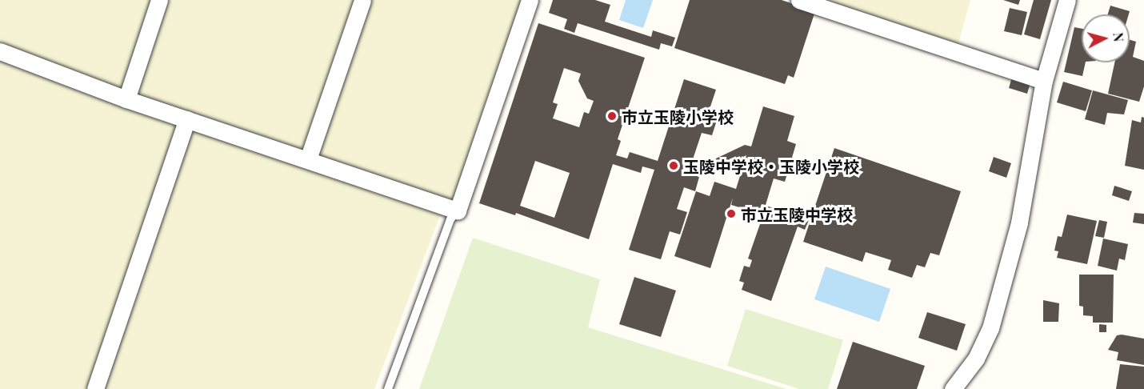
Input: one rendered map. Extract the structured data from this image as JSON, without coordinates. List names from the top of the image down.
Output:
{
  "places": ["市立玉陵小学校", "玉陵中学校・玉陵小学校", "市立玉陵中学校"],
  "north": "right"
}
